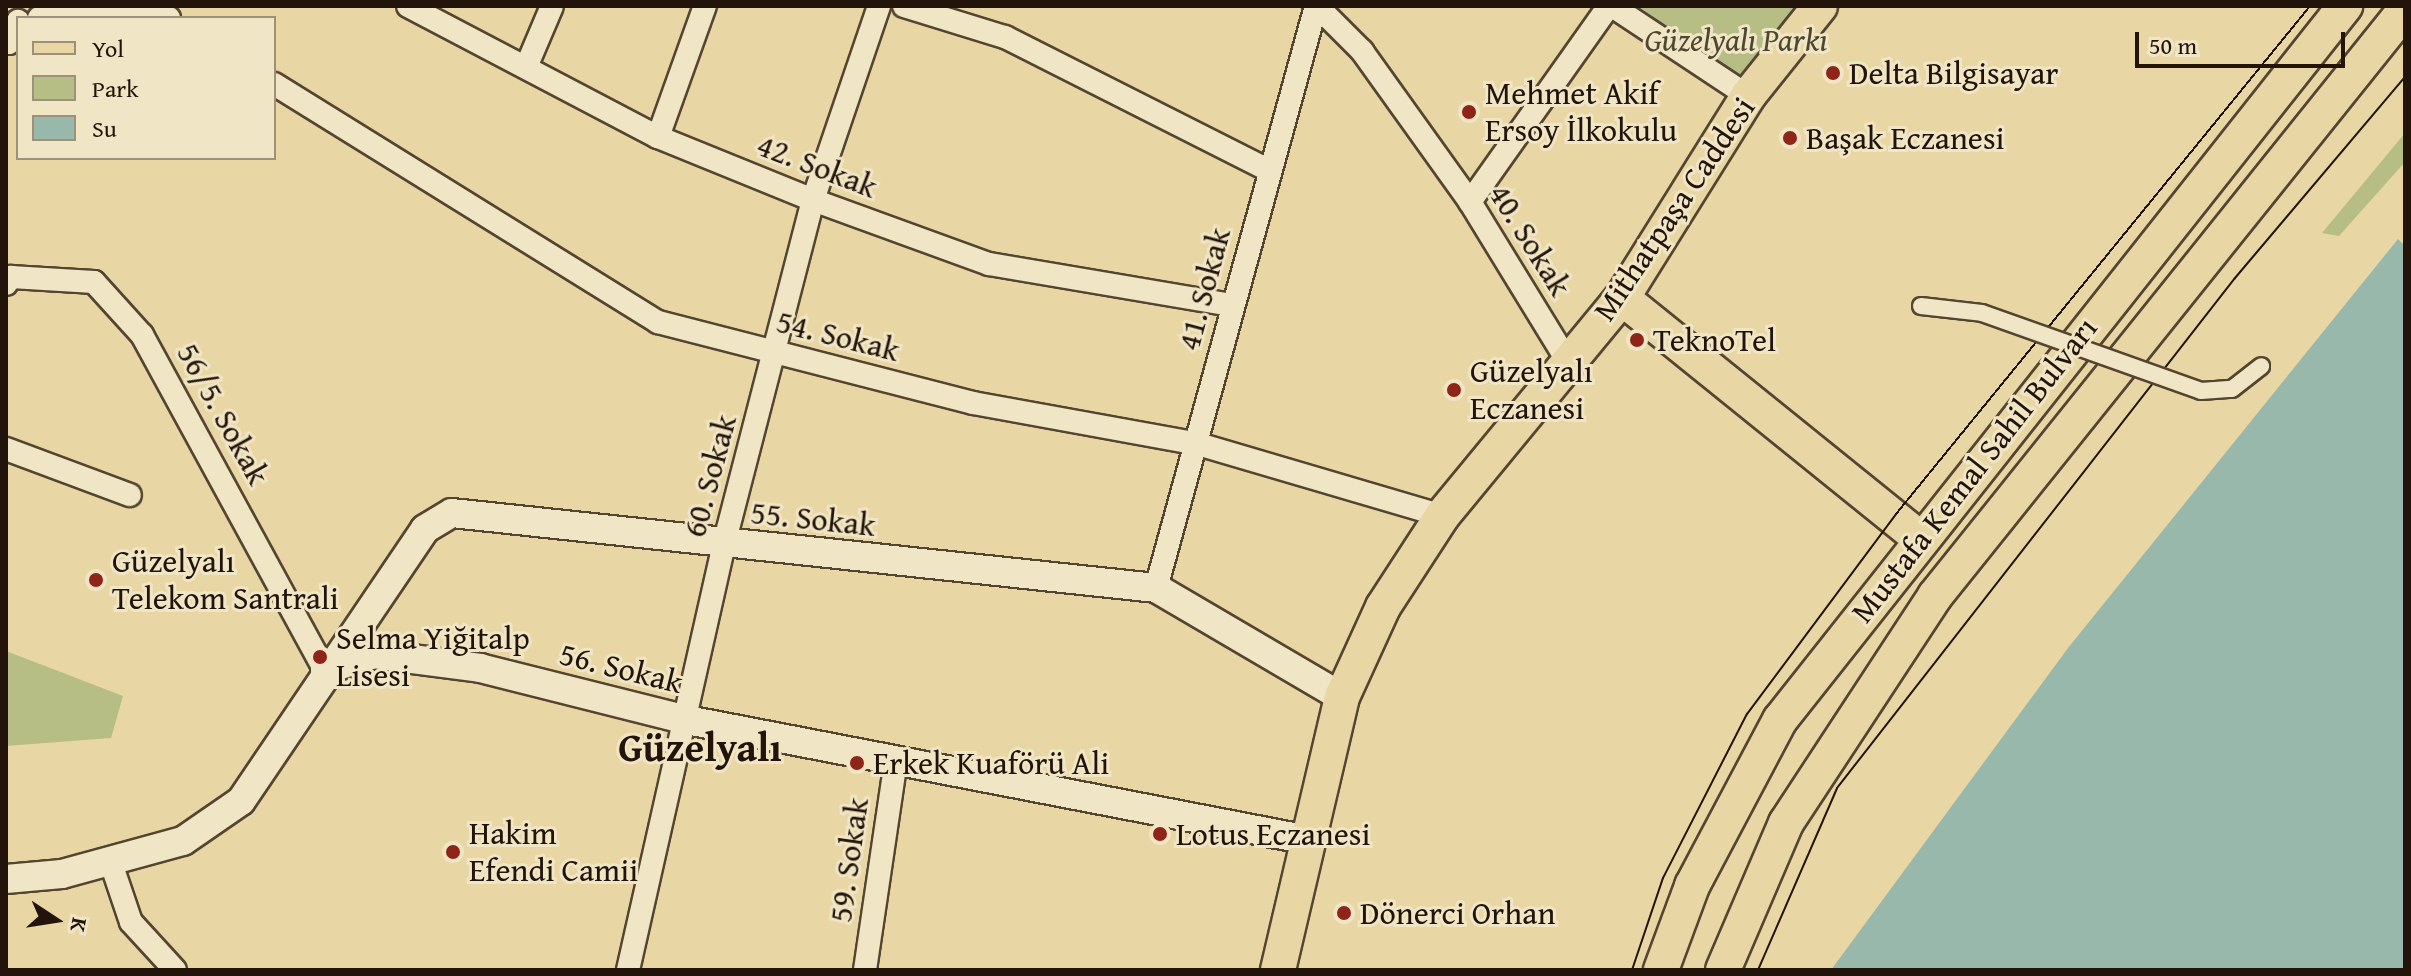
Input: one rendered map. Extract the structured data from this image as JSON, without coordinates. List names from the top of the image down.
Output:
{
  "streets": {
    "main road": ["Mithatpaşa Caddesi", "Mustafa Kemal Sahil Bulvarı"],
    "street": [
      "42. Sokak",
      "40. Sokak",
      "41. Sokak",
      "54. Sokak",
      "56/5. Sokak",
      "60. Sokak",
      "55. Sokak",
      "56. Sokak",
      "59. Sokak"
    ]
  },
  "crossings": [
    ["42. Sokak", "41. Sokak"],
    ["42. Sokak", "60. Sokak"],
    ["Mithatpaşa Caddesi", "40. Sokak"],
    ["Mithatpaşa Caddesi", "54. Sokak"],
    ["Mithatpaşa Caddesi", "55. Sokak"],
    ["Mithatpaşa Caddesi", "56. Sokak"],
    ["40. Sokak", "41. Sokak"],
    ["41. Sokak", "54. Sokak"],
    ["41. Sokak", "55. Sokak"],
    ["54. Sokak", "60. Sokak"],
    ["56/5. Sokak", "55. Sokak"],
    ["56/5. Sokak", "56. Sokak"],
    ["60. Sokak", "55. Sokak"],
    ["60. Sokak", "56. Sokak"],
    ["55. Sokak", "56. Sokak"],
    ["56. Sokak", "59. Sokak"]
  ],
  "districts": ["Güzelyalı"],
  "parks": ["Güzelyalı Parkı"],
  "places": [
    "Delta Bilgisayar",
    "Mehmet Akif Ersoy İlkokulu",
    "Başak Eczanesi",
    "TeknoTel",
    "Güzelyalı Eczanesi",
    "Güzelyalı Telekom Santrali",
    "Selma Yiğitalp Lisesi",
    "Erkek Kuaförü Ali",
    "Lotus Eczanesi",
    "Hakim Efendi Camii",
    "Dönerci Orhan"
  ],
  "legend": ["Yol", "Park", "Su"],
  "scale_bar": "50 m",
  "north": "right"
}
